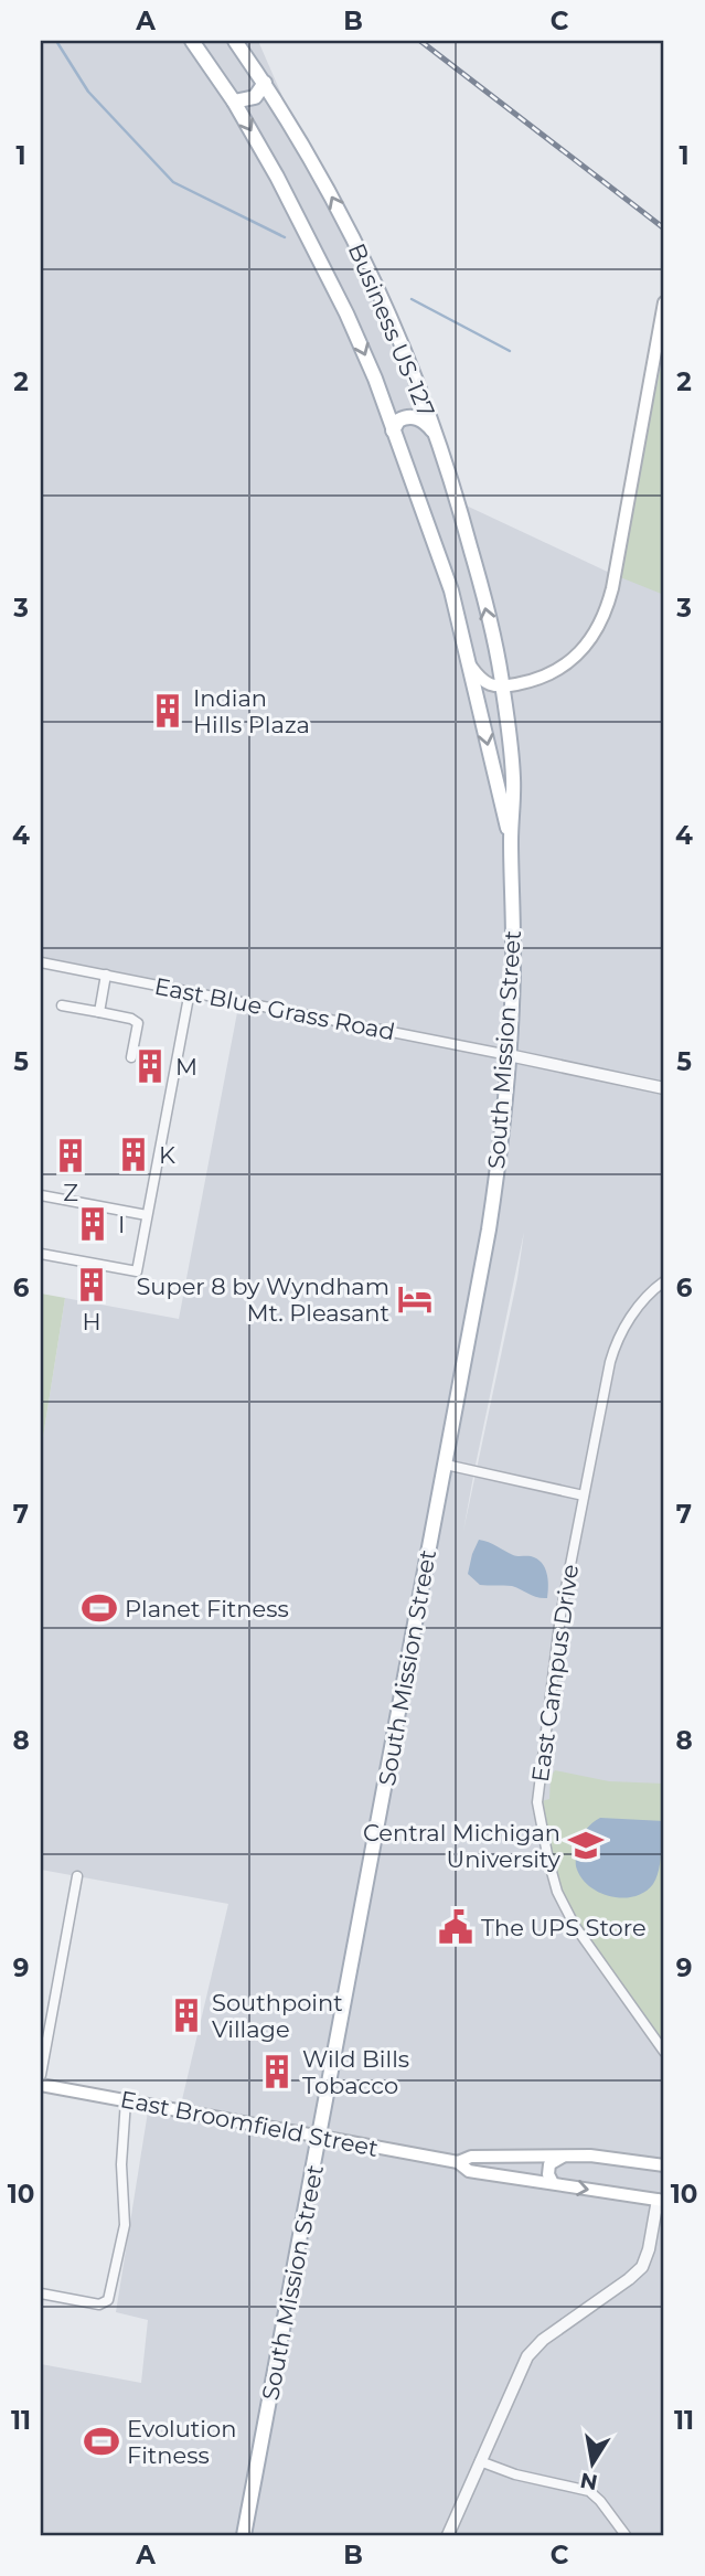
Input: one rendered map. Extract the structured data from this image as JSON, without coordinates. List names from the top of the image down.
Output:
{
  "streets": {
    "main road": ["Business US-127", "South Mission Street", "East Broomfield Street"],
    "street": ["East Blue Grass Road", "East Campus Drive"]
  },
  "crossings": [
    ["Business US-127", "South Mission Street"],
    ["East Blue Grass Road", "South Mission Street"],
    ["South Mission Street", "East Broomfield Street"]
  ],
  "places": {
    "building": [
      "Indian Hills Plaza",
      "M",
      "K",
      "Z",
      "I",
      "H",
      "Southpoint Village",
      "Wild Bills Tobacco"
    ],
    "hotel": ["Super 8 by Wyndham Mt. Pleasant"],
    "sports": ["Planet Fitness", "Evolution Fitness"],
    "school or university": ["Central Michigan University"],
    "public building": ["The UPS Store"]
  },
  "north": "bottom",
  "grid": {
    "columns": ["A", "B", "C"],
    "rows": [
      "1",
      "2",
      "3",
      "4",
      "5",
      "6",
      "7",
      "8",
      "9",
      "10",
      "11"
    ]
  }
}
